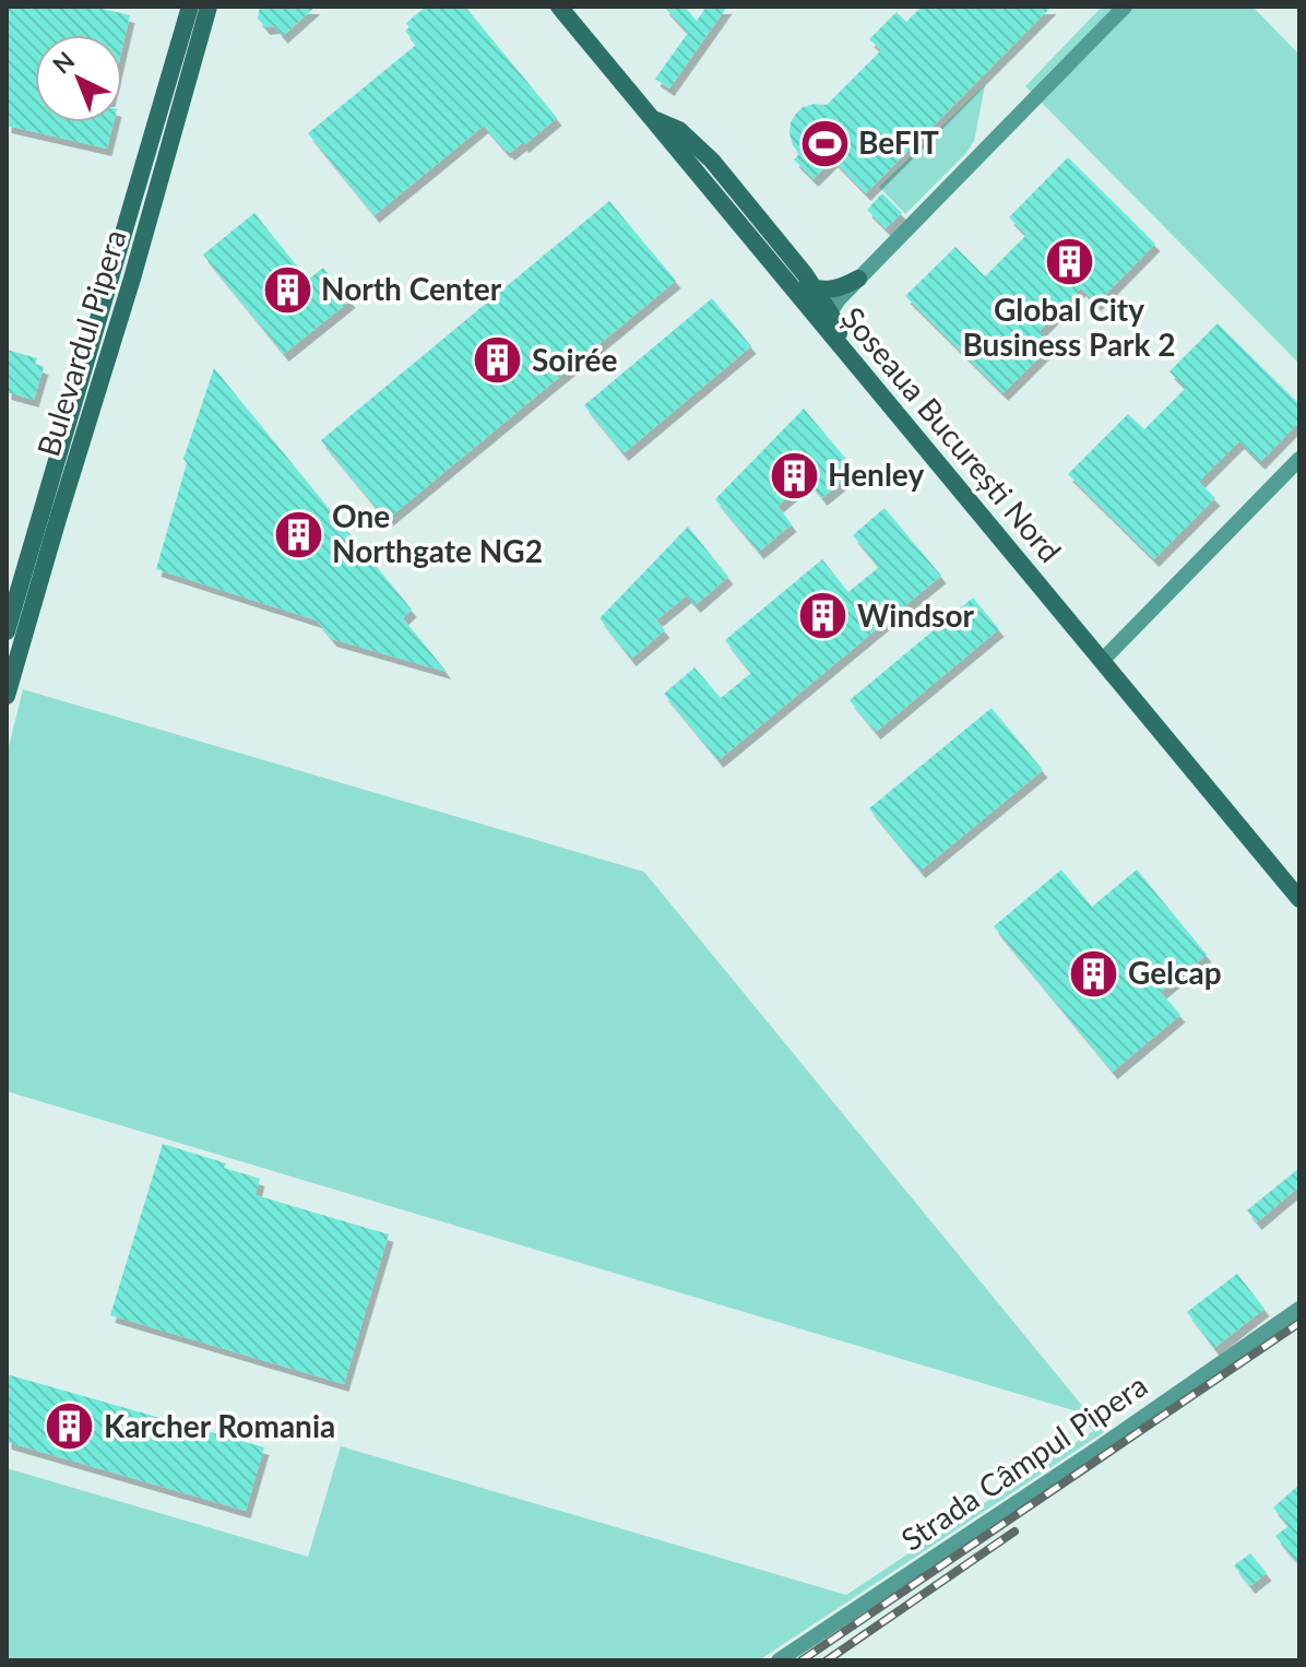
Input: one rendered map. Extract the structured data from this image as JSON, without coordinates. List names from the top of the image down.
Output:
{
  "streets": {
    "main road": ["Bulevardul Pipera", "Șoseaua București Nord"],
    "street": ["Strada Câmpul Pipera"]
  },
  "places": {
    "sports": ["BeFIT"],
    "building": [
      "Global City Business Park 2",
      "North Center",
      "Soirée",
      "Henley",
      "One Northgate NG2",
      "Windsor",
      "Gelcap",
      "Karcher Romania"
    ]
  },
  "north": "top left"
}
